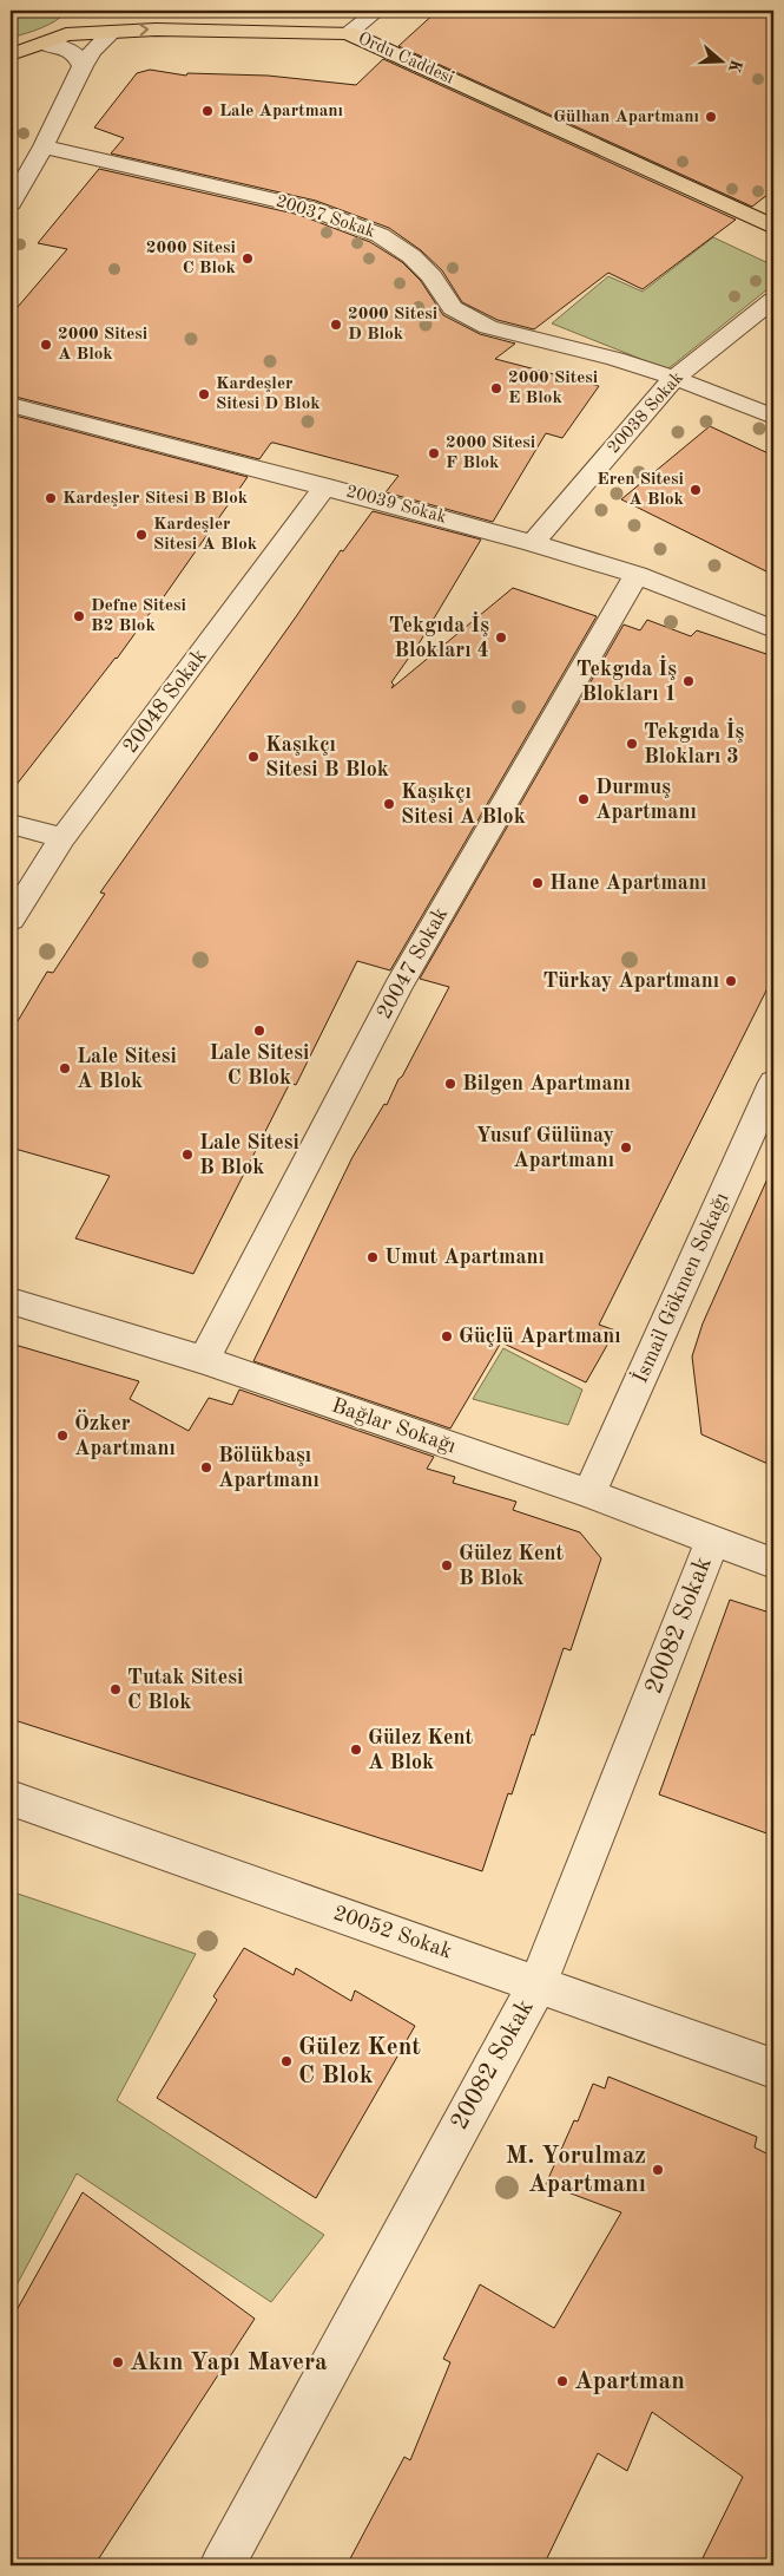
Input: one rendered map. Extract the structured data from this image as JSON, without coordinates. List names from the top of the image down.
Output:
{
  "streets": {
    "main road": ["Ordu Caddesi"],
    "street": [
      "20037 Sokak",
      "20038 Sokak",
      "20039 Sokak",
      "20048 Sokak",
      "20047 Sokak",
      "İsmail Gökmen Sokağı",
      "Bağlar Sokağı",
      "20082 Sokak",
      "20052 Sokak"
    ]
  },
  "crossings": [
    ["20037 Sokak", "20038 Sokak"],
    ["20038 Sokak", "20039 Sokak"],
    ["20039 Sokak", "20048 Sokak"],
    ["20039 Sokak", "20047 Sokak"],
    ["20047 Sokak", "Bağlar Sokağı"],
    ["İsmail Gökmen Sokağı", "Bağlar Sokağı"],
    ["Bağlar Sokağı", "20082 Sokak"],
    ["20082 Sokak", "20052 Sokak"]
  ],
  "places": [
    "Lale Apartmanı",
    "Gülhan Apartmanı",
    "2000 Sitesi C Blok",
    "2000 Sitesi D Blok",
    "2000 Sitesi A Blok",
    "2000 Sitesi E Blok",
    "Kardeşler Sitesi D Blok",
    "2000 Sitesi F Blok",
    "Eren Sitesi A Blok",
    "Kardeşler Sitesi B Blok",
    "Kardeşler Sitesi A Blok",
    "Defne Sitesi B2 Blok",
    "Tekgıda İş Blokları 4",
    "Tekgıda İş Blokları 1",
    "Tekgıda İş Blokları 3",
    "Kaşıkçı Sitesi B Blok",
    "Durmuş Apartmanı",
    "Kaşıkçı Sitesi A Blok",
    "Hane Apartmanı",
    "Türkay Apartmanı",
    "Lale Sitesi C Blok",
    "Lale Sitesi A Blok",
    "Bilgen Apartmanı",
    "Yusuf Gülünay Apartmanı",
    "Lale Sitesi B Blok",
    "Umut Apartmanı",
    "Güçlü Apartmanı",
    "Özker Apartmanı",
    "Bölükbaşı Apartmanı",
    "Gülez Kent B Blok",
    "Tutak Sitesi C Blok",
    "Gülez Kent A Blok",
    "Gülez Kent C Blok",
    "M. Yorulmaz Apartmanı",
    "Akın Yapı Mavera",
    "Apartman"
  ],
  "north": "right"
}
